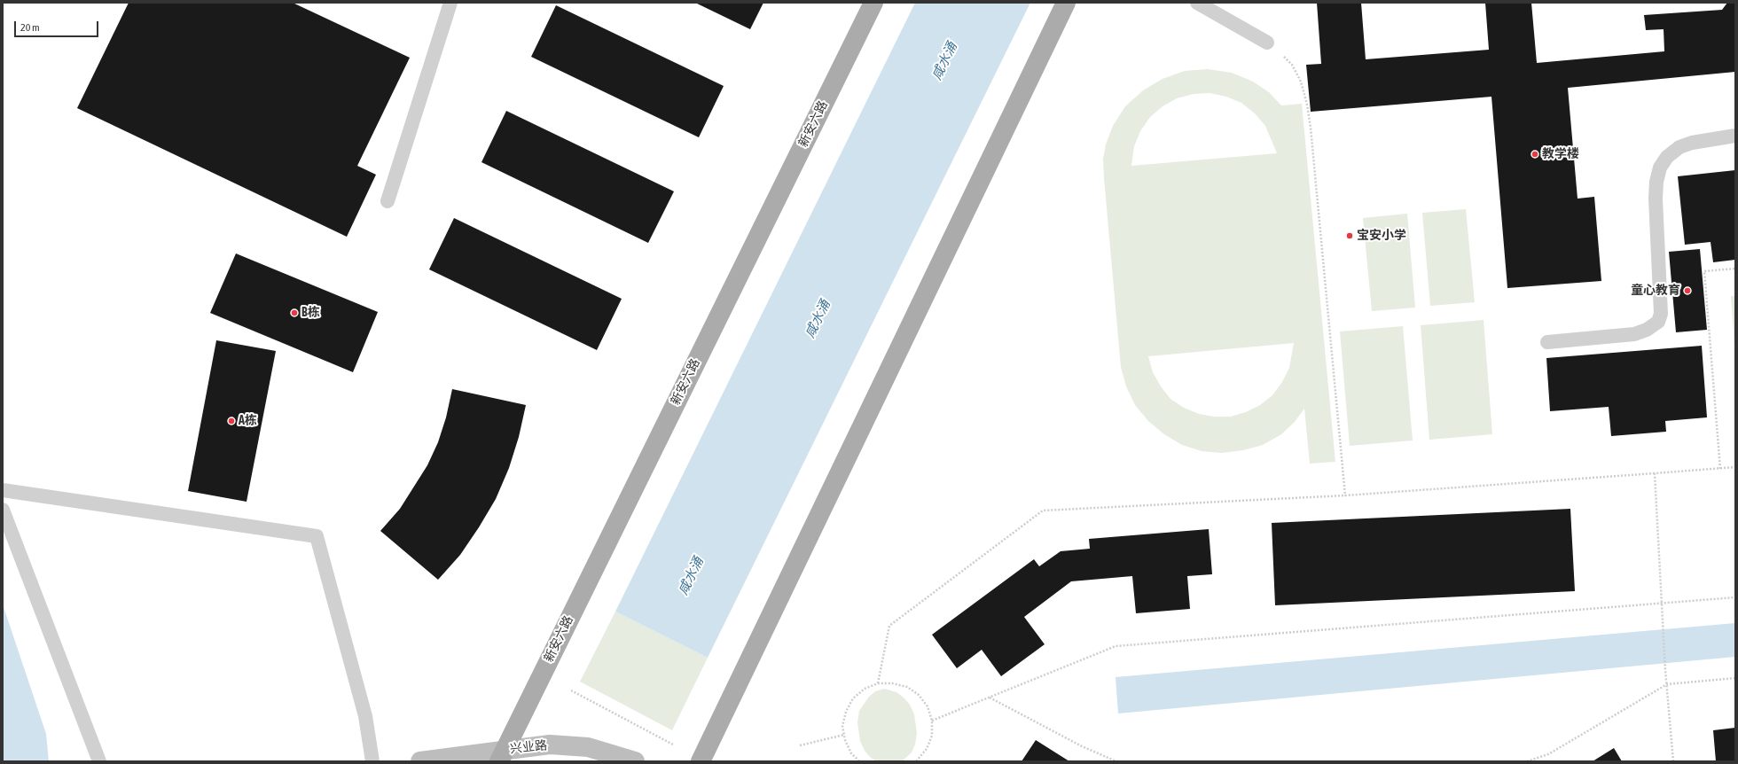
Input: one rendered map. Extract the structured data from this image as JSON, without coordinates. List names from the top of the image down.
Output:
{
  "streets": {
    "main road": ["新安六路", "兴业路"]
  },
  "crossings": [
    ["新安六路", "兴业路"]
  ],
  "water": ["咸水涌"],
  "places": [
    "教学楼",
    "宝安小学",
    "童心教育",
    "B栋",
    "A栋"
  ],
  "scale_bar": "20 m"
}
